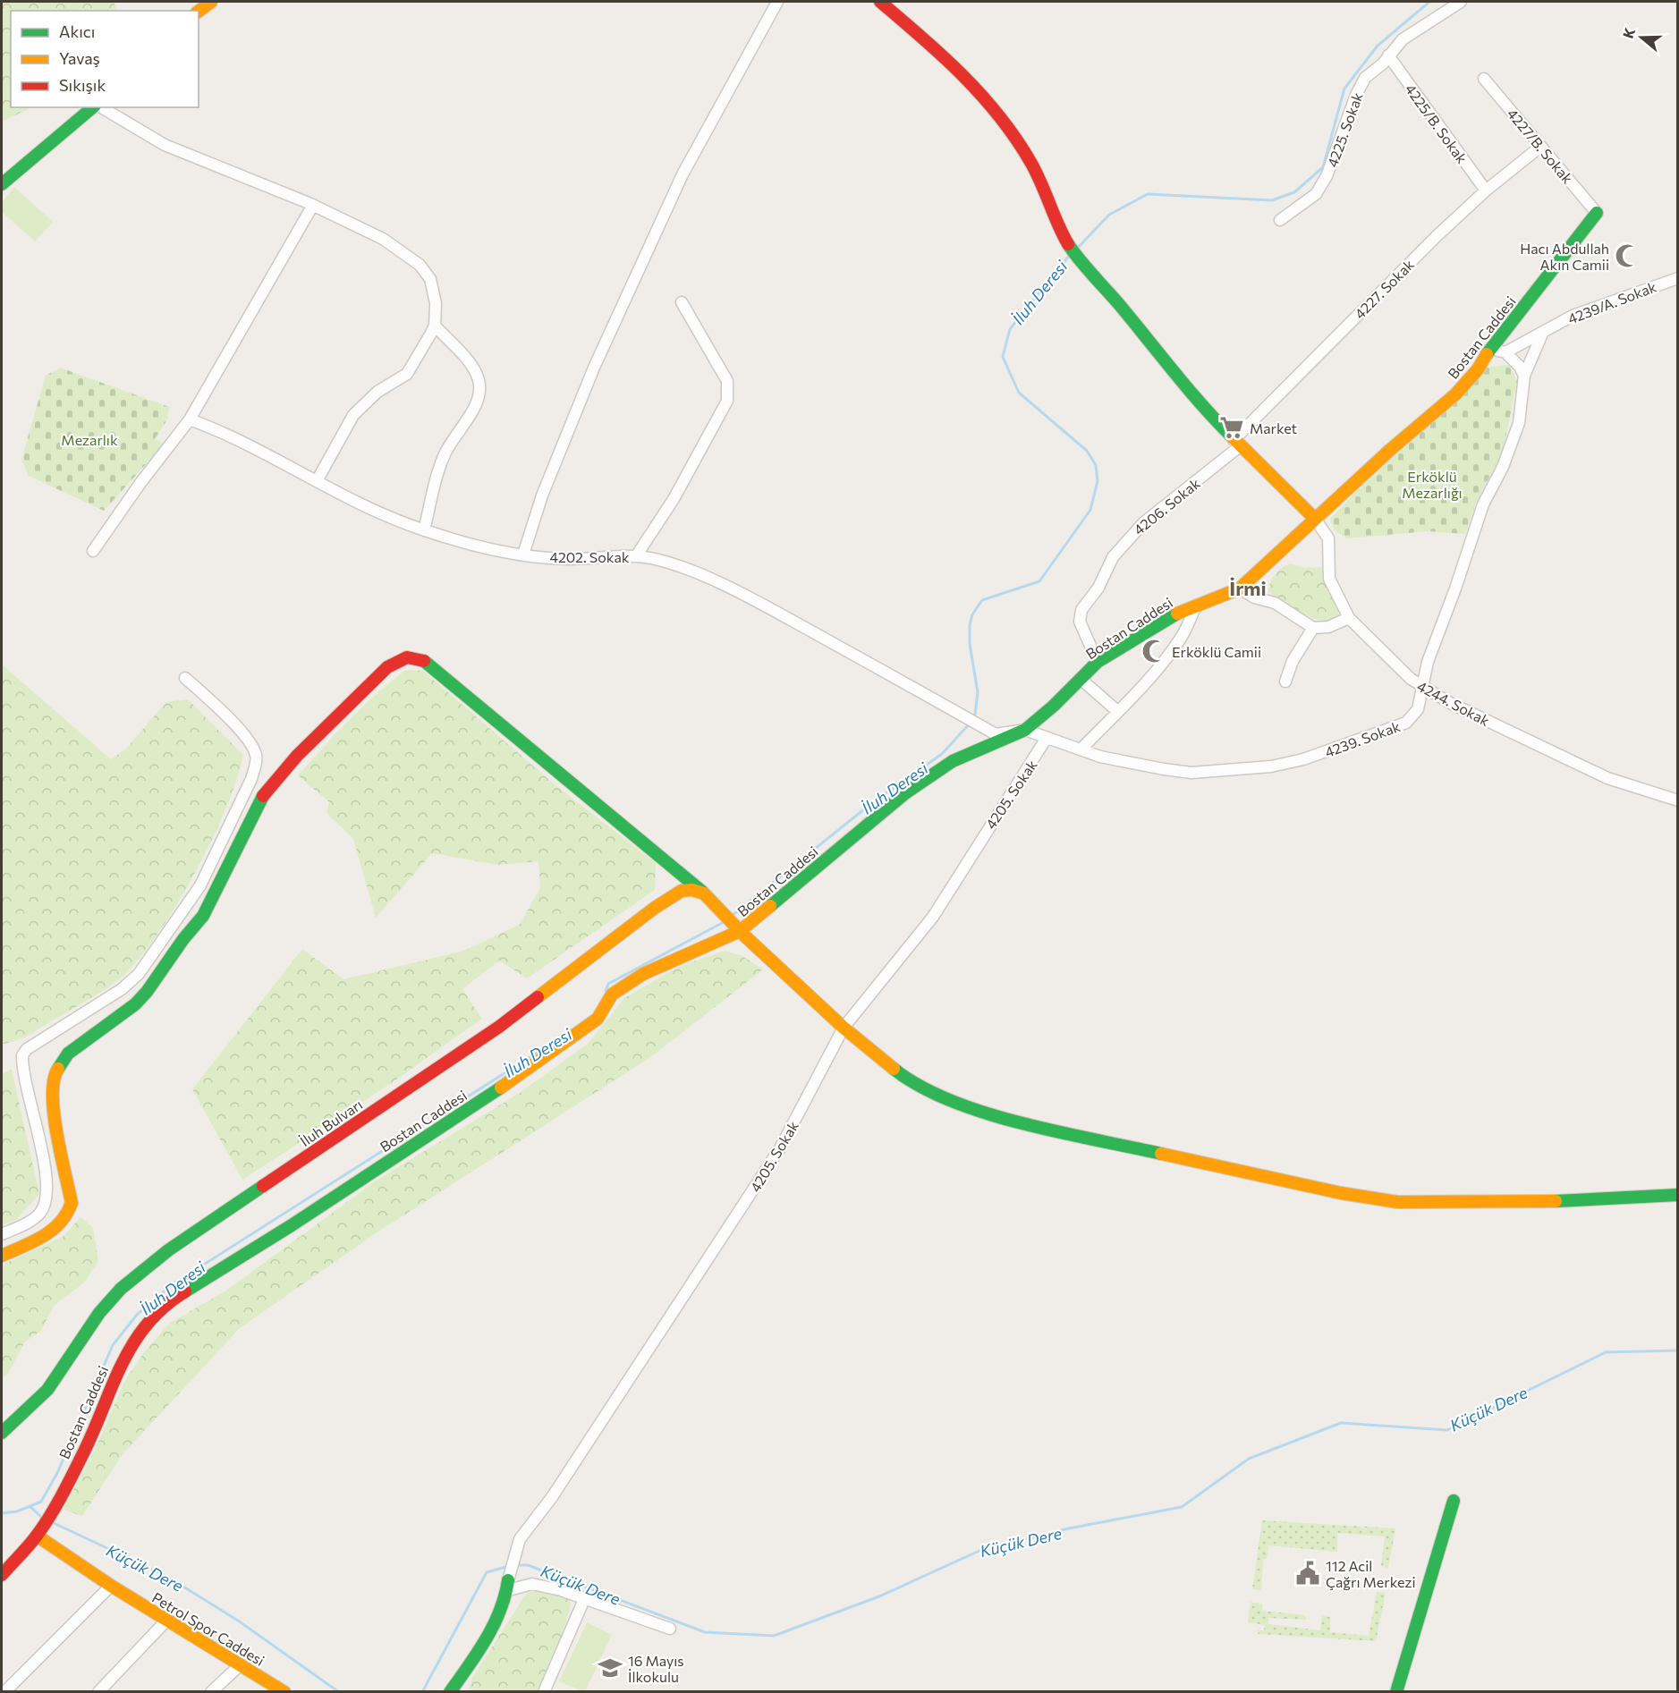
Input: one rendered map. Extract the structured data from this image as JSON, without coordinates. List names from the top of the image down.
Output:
{
  "streets": {
    "street": [
      "4225/B. Sokak",
      "4225. Sokak",
      "4227/B. Sokak",
      "4227. Sokak",
      "4239/A. Sokak",
      "Bostan Caddesi",
      "4206. Sokak",
      "4202. Sokak",
      "4244. Sokak",
      "4239. Sokak",
      "4205. Sokak",
      "İluh Bulvarı",
      "Petrol Spor Caddesi"
    ]
  },
  "crossings": [
    ["4225/B. Sokak", "4225. Sokak"],
    ["4225/B. Sokak", "4227. Sokak"],
    ["4227/B. Sokak", "4227. Sokak"],
    ["4227/B. Sokak", "Bostan Caddesi"],
    ["4227. Sokak", "4206. Sokak"],
    ["4239/A. Sokak", "4239. Sokak"],
    ["Bostan Caddesi", "4206. Sokak"],
    ["Bostan Caddesi", "4244. Sokak"],
    ["Bostan Caddesi", "4239. Sokak"],
    ["Bostan Caddesi", "Petrol Spor Caddesi"],
    ["4202. Sokak", "4239. Sokak"],
    ["4244. Sokak", "4239. Sokak"],
    ["4239. Sokak", "4205. Sokak"]
  ],
  "districts": ["İrmi"],
  "water": ["İluh Deresi", "Küçük Dere"],
  "parks": ["Mezarlık", "Erköklü Mezarlığı"],
  "places": {
    "mosque": ["Hacı Abdullah Akın Camii", "Erköklü Camii"],
    "supermarket": ["Market"],
    "public building": ["112 Acil Çağrı Merkezi"],
    "school or university": ["16 Mayıs İlkokulu"]
  },
  "legend": ["Akıcı", "Yavaş", "Sıkışık"],
  "north": "left"
}
